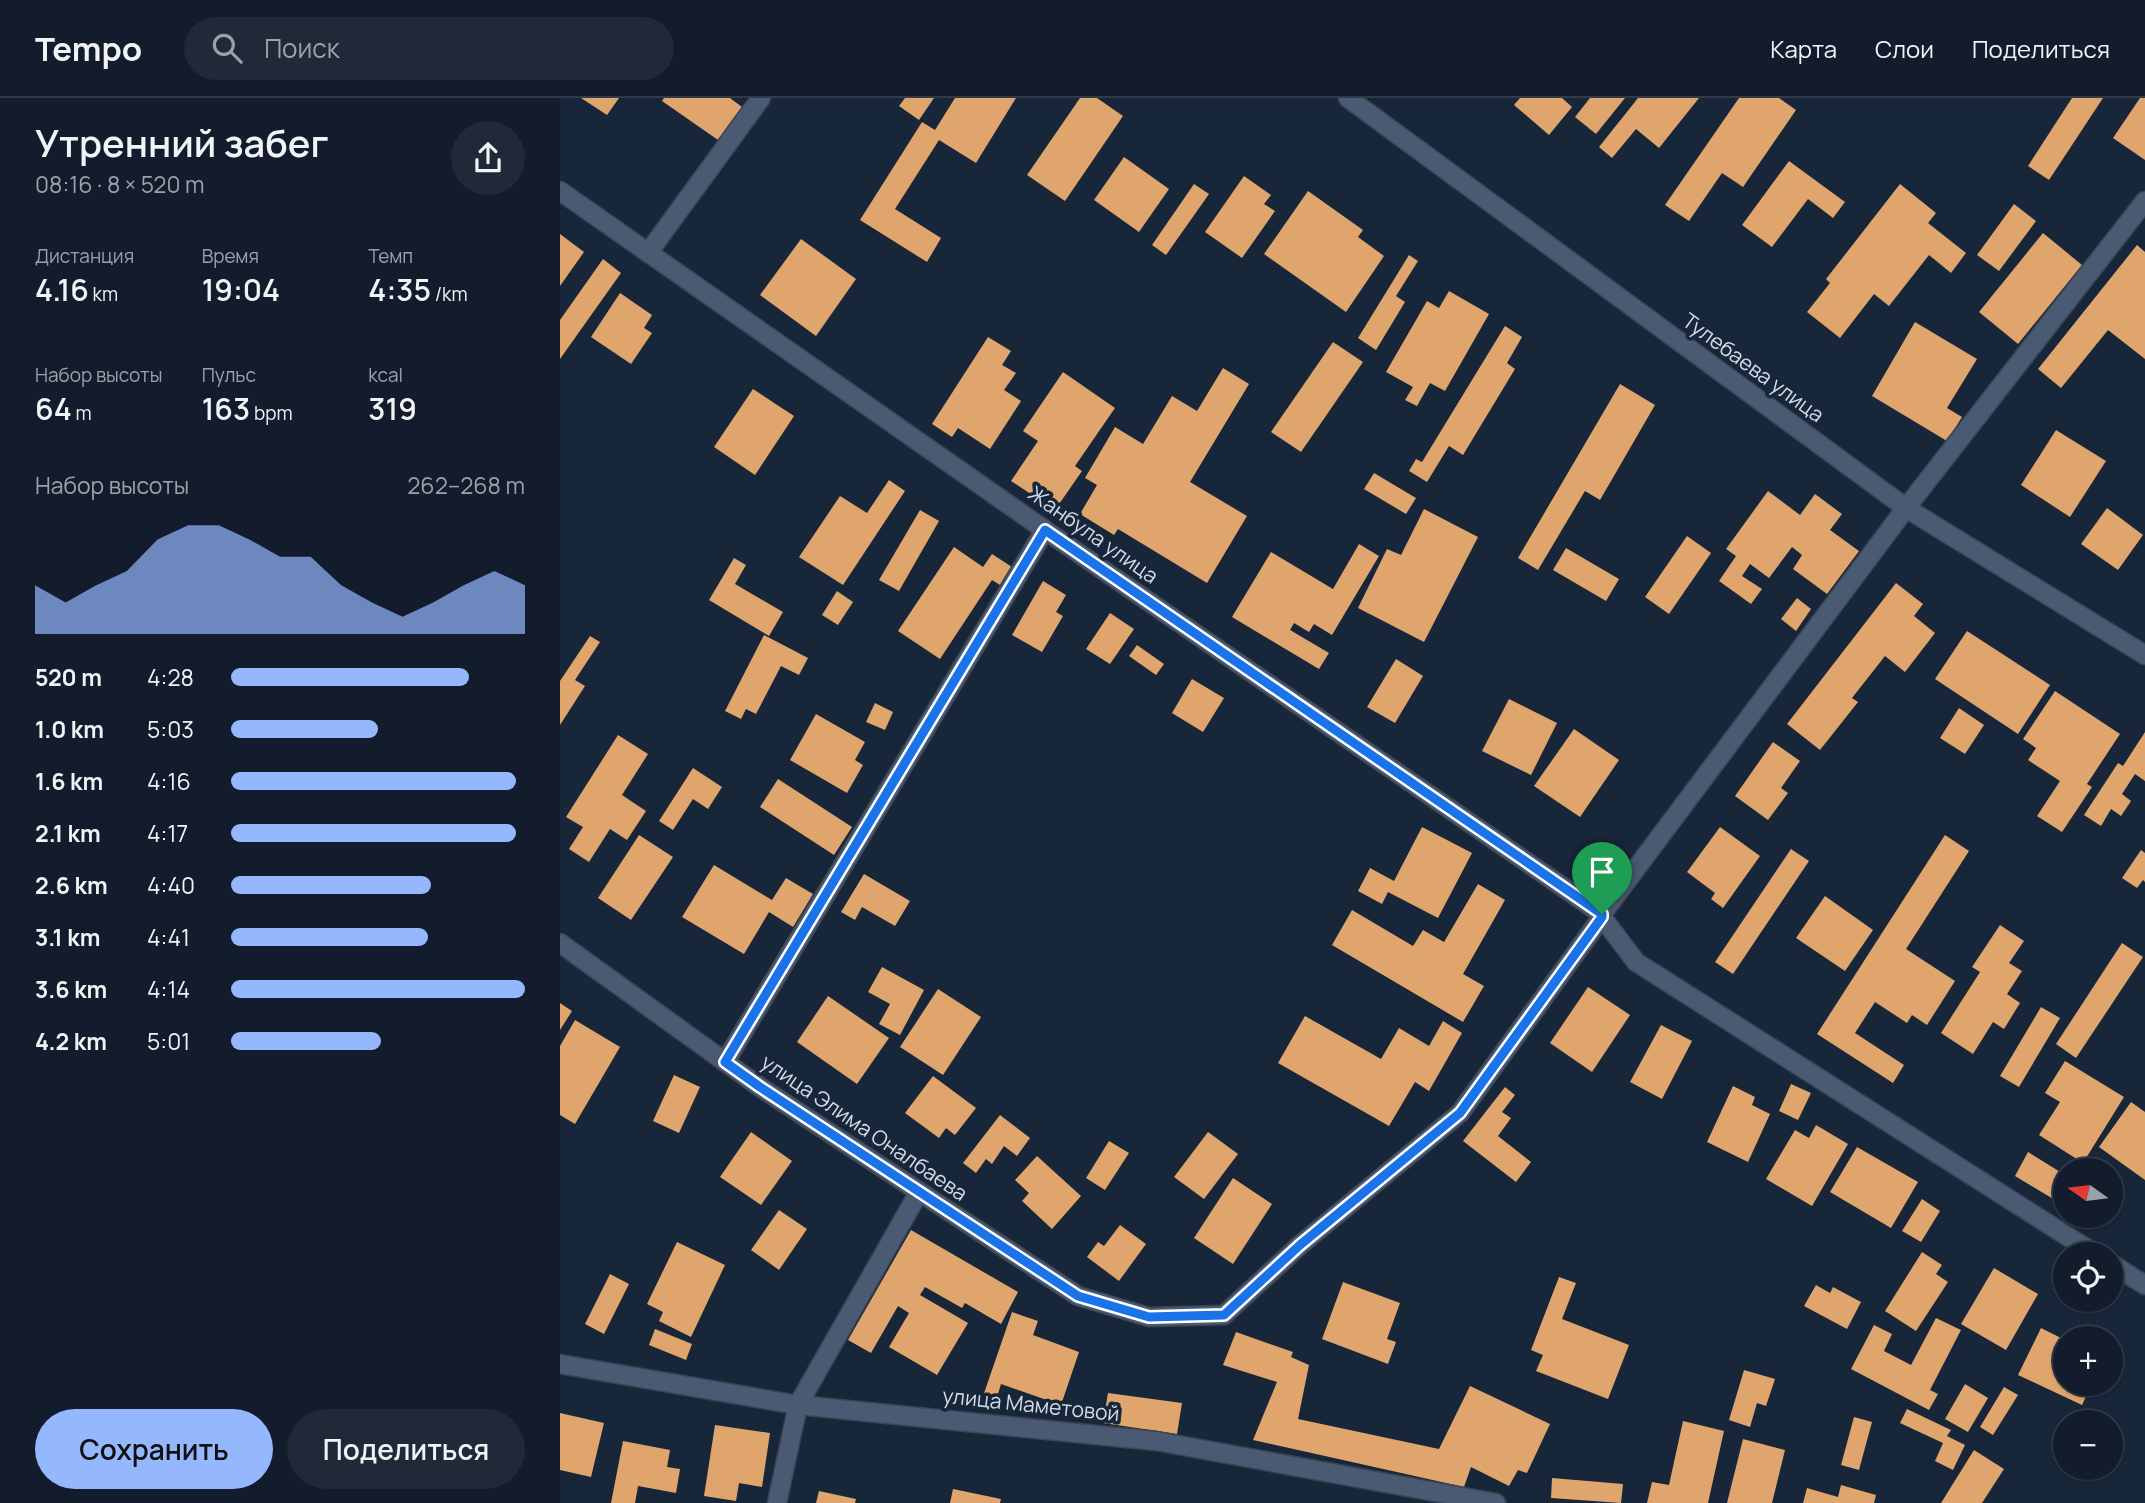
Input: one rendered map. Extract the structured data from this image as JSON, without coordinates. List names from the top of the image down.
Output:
{
  "streets": {
    "street": [
      "Тулебаева улица",
      "Жанбула улица",
      "улица Элима Оналбаева",
      "улица Маметовой"
    ]
  },
  "crossings": [
    ["Тулебаева улица", "улица Элима Оналбаева"],
    ["Жанбула улица", "улица Элима Оналбаева"]
  ],
  "north": "left",
  "page": {
    "header": "Tempo",
    "search": "Поиск",
    "nav": ["Карта", "Слои", "Поделиться"],
    "heading": ["Утренний забег", "08:16 · 8 × 520 m"],
    "stats": [
      ["Дистанция", "4.16 km"],
      ["Время", "19:04"],
      ["Темп", "4:35 /km"],
      ["Набор высоты", "64 m"],
      ["Пульс", "163 bpm"],
      ["kcal", "319"]
    ],
    "chart": ["Набор высоты", "262–268 m"],
    "list": [
      {
        "name": "520 m",
        "note": "4:28"
      },
      {
        "name": "1.0 km",
        "note": "5:03"
      },
      {
        "name": "1.6 km",
        "note": "4:16"
      },
      {
        "name": "2.1 km",
        "note": "4:17"
      },
      {
        "name": "2.6 km",
        "note": "4:40"
      },
      {
        "name": "3.1 km",
        "note": "4:41"
      },
      {
        "name": "3.6 km",
        "note": "4:14"
      },
      {
        "name": "4.2 km",
        "note": "5:01"
      }
    ],
    "map_buttons": ["+", "−"],
    "buttons": ["Сохранить", "Поделиться"]
  }
}
